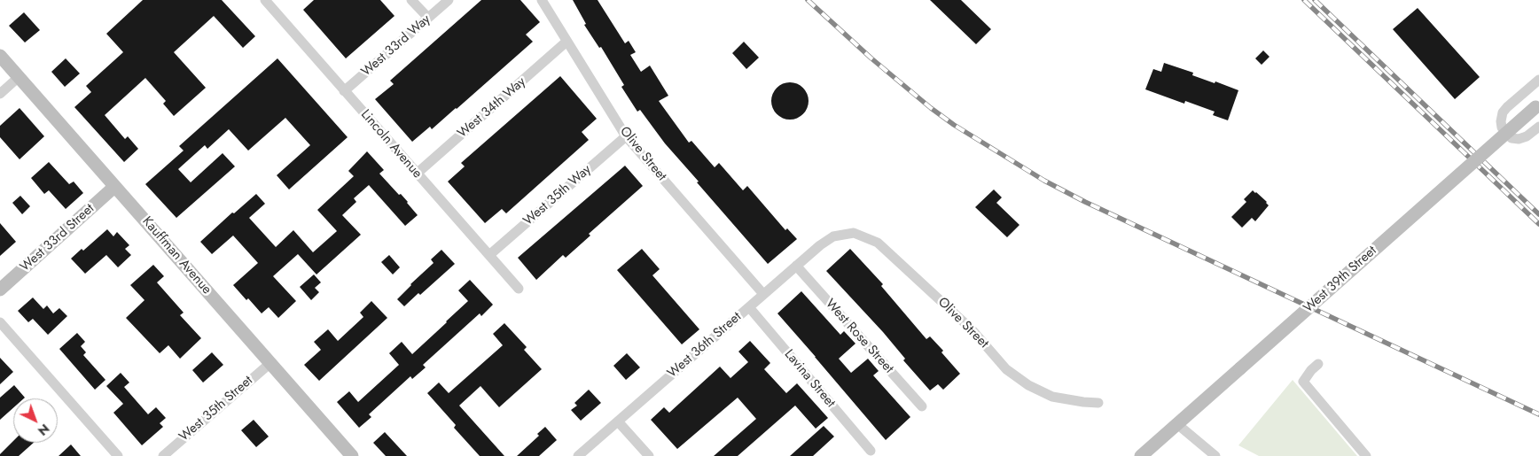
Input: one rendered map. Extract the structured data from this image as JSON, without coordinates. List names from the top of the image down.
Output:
{
  "streets": {
    "street": [
      "West 33rd Way",
      "West 34th Way",
      "Lincoln Avenue",
      "Olive Street",
      "West 35th Way",
      "West 33rd Street",
      "Kauffman Avenue",
      "West 39th Street",
      "West Rose Street",
      "West 36th Street",
      "Lavina Street",
      "West 35th Street"
    ]
  },
  "crossings": [
    ["West 33rd Way", "Lincoln Avenue"],
    ["West 34th Way", "Lincoln Avenue"],
    ["West 34th Way", "Olive Street"],
    ["Lincoln Avenue", "West 35th Way"],
    ["Olive Street", "West 35th Way"],
    ["Olive Street", "West 36th Street"],
    ["West 33rd Street", "Kauffman Avenue"],
    ["Kauffman Avenue", "West 35th Street"],
    ["West Rose Street", "West 36th Street"],
    ["West 36th Street", "Lavina Street"]
  ],
  "north": "bottom right"
}
